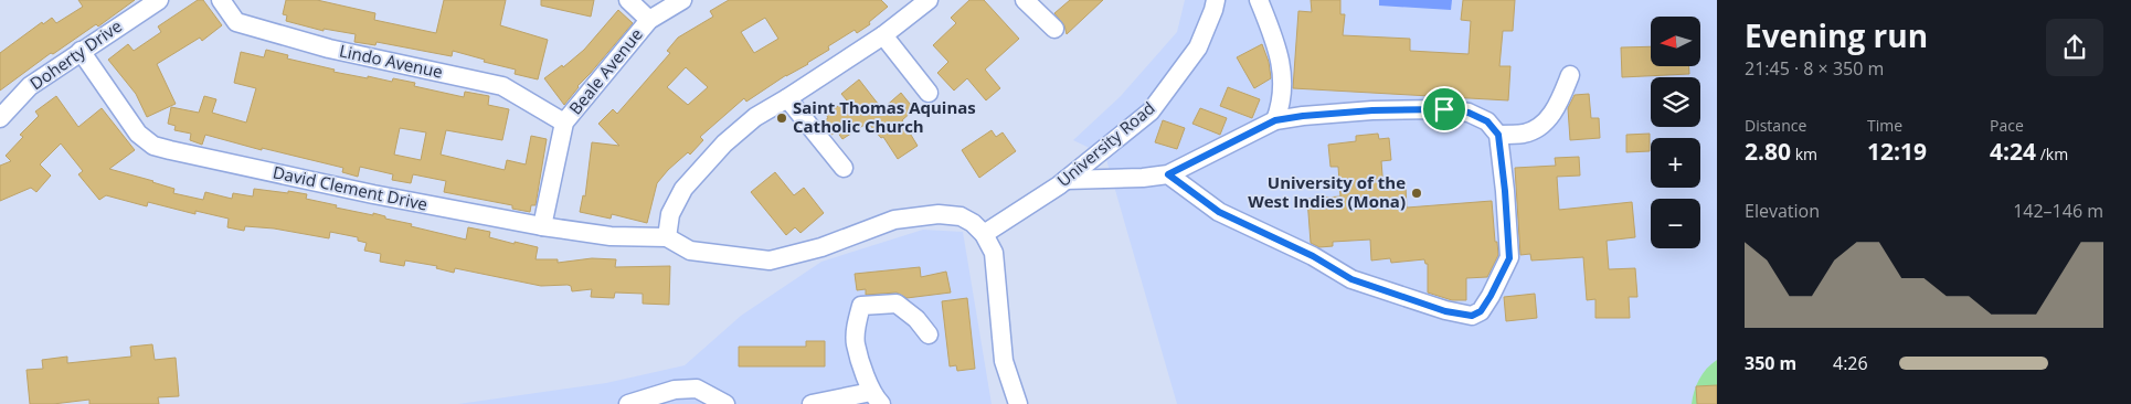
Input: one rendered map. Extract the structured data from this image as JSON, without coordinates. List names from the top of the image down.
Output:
{
  "streets": {
    "street": [
      "Doherty Drive",
      "Lindo Avenue",
      "Beale Avenue",
      "University Road",
      "David Clement Drive"
    ]
  },
  "crossings": [
    ["Doherty Drive", "David Clement Drive"],
    ["Lindo Avenue", "Beale Avenue"],
    ["Beale Avenue", "David Clement Drive"]
  ],
  "places": ["Saint Thomas Aquinas Catholic Church", "University of the West Indies (Mona)"],
  "north": "left",
  "page": {
    "heading": ["Evening run", "21:45 · 8 × 350 m"],
    "map_buttons": ["+", "−"],
    "stats": [
      ["Distance", "2.80 km"],
      ["Time", "12:19"],
      ["Pace", "4:24 /km"]
    ],
    "chart": ["Elevation", "142–146 m"],
    "list": [
      {
        "name": "350 m",
        "note": "4:26"
      }
    ]
  }
}
